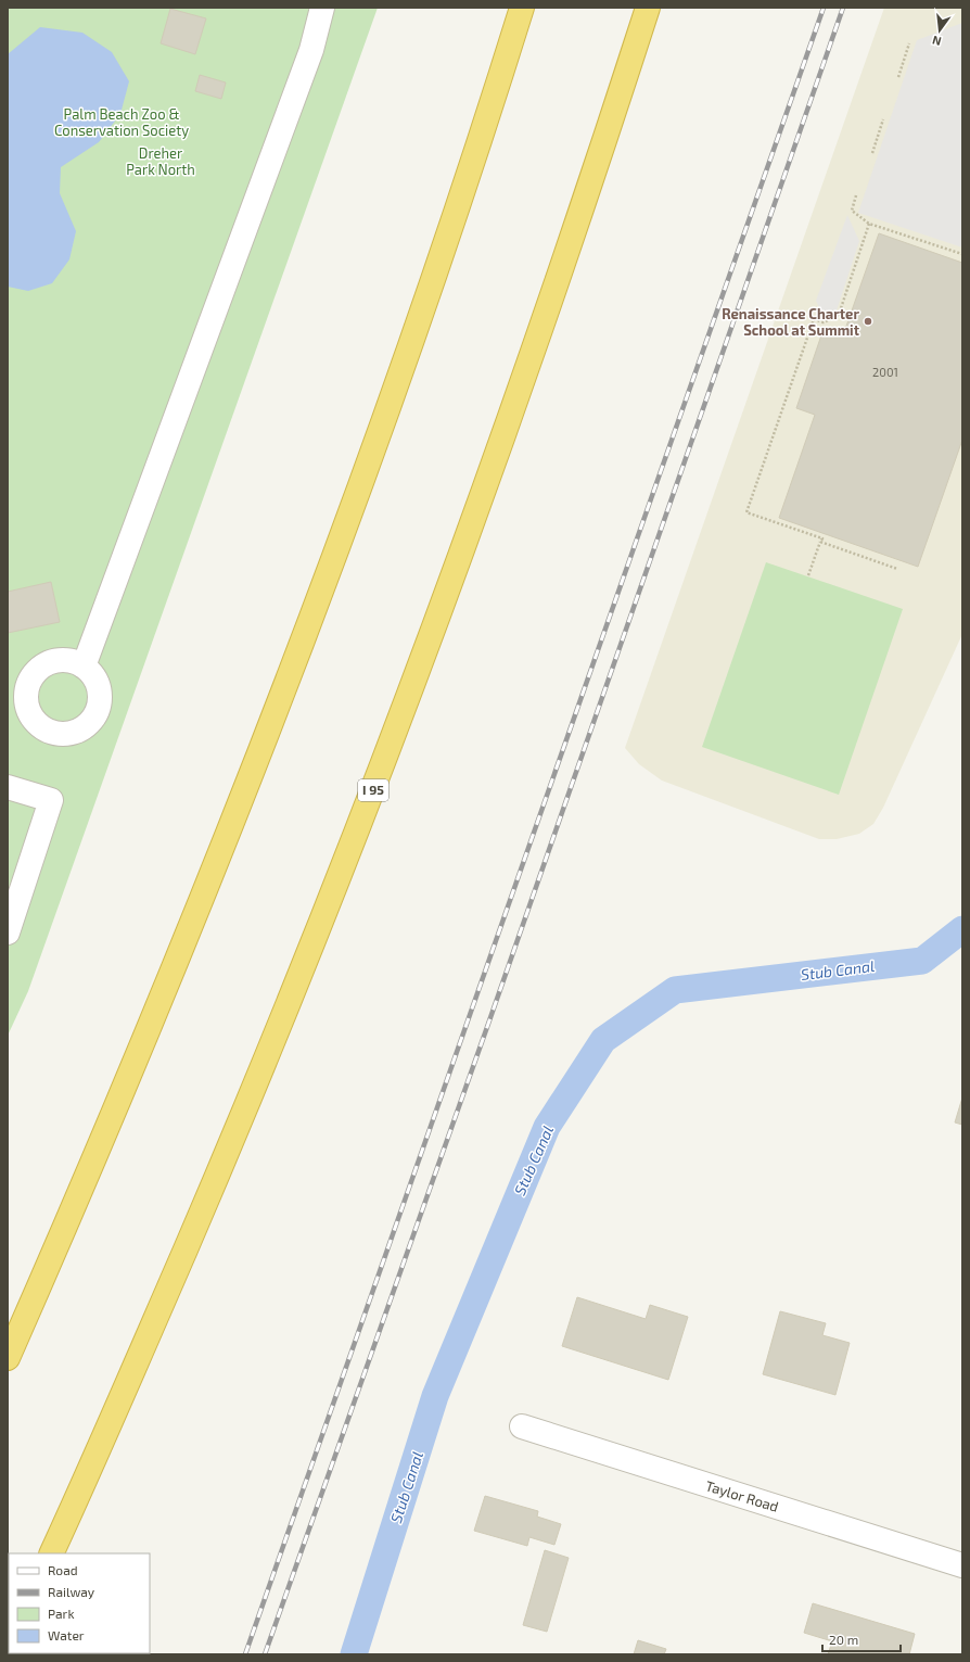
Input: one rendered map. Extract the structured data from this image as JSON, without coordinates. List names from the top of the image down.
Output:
{
  "streets": {
    "highway": ["I 95"],
    "street": ["Taylor Road"]
  },
  "water": ["Stub Canal"],
  "parks": ["Palm Beach Zoo & Conservation Society", "Dreher Park North"],
  "places": ["Renaissance Charter School at Summit"],
  "house_numbers": ["2001"],
  "legend": [
    "Road",
    "Railway",
    "Park",
    "Water"
  ],
  "scale_bar": "20 m",
  "north": "bottom"
}
